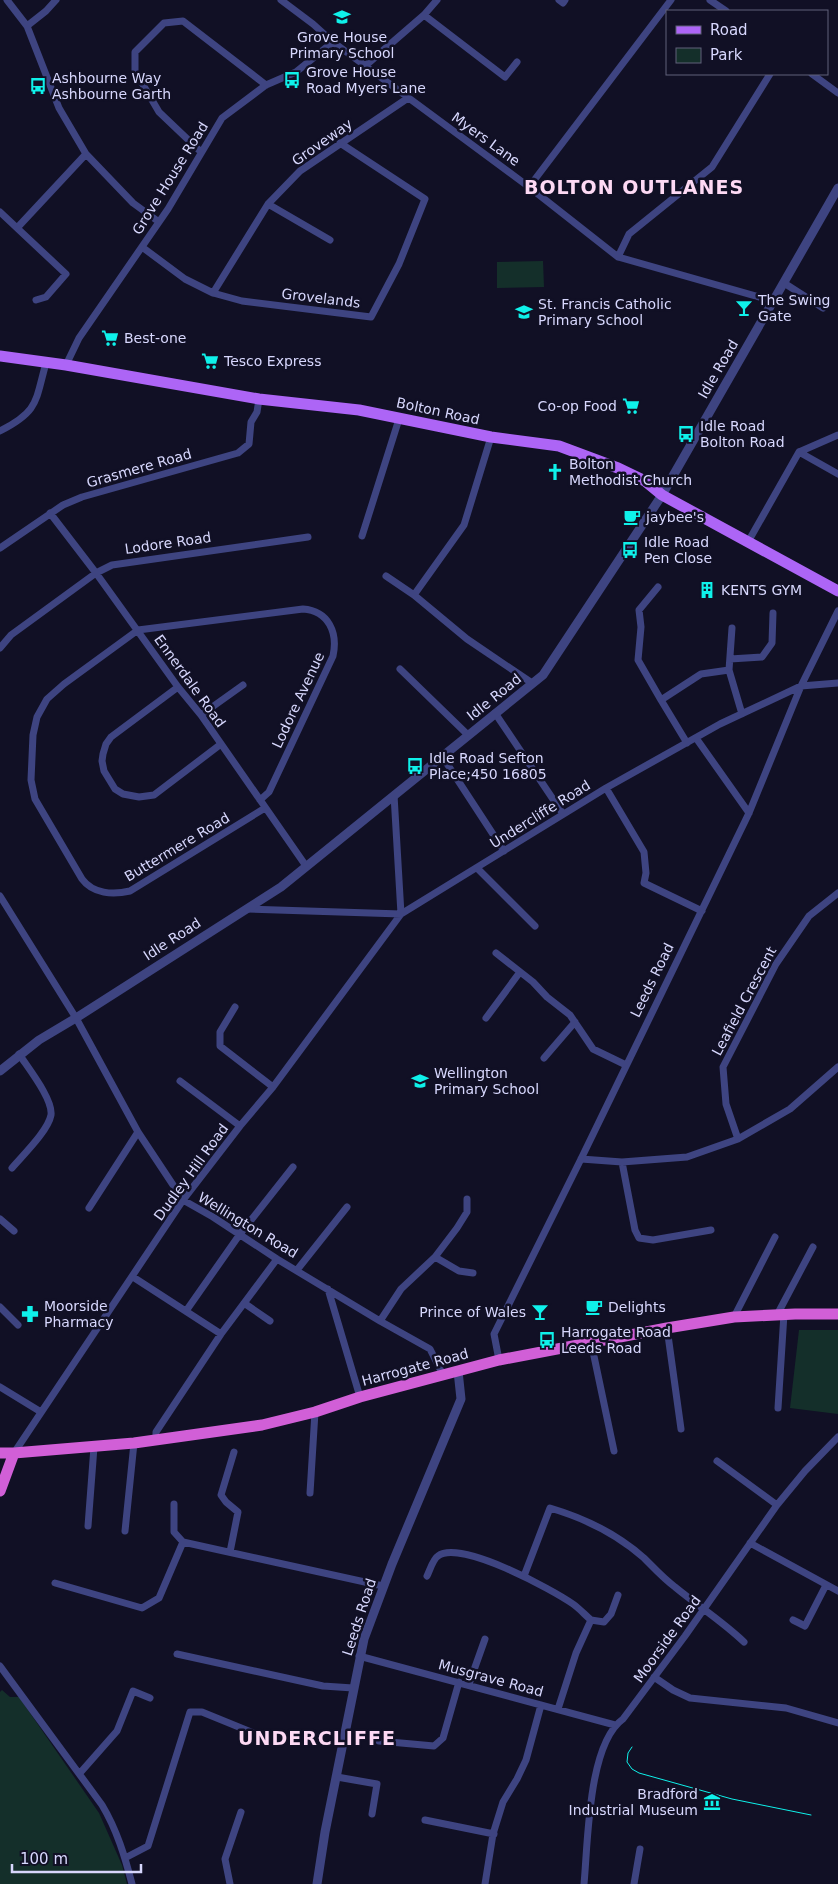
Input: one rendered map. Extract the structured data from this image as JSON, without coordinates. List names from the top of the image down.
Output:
{
  "streets": {
    "highway": ["Harrogate Road"],
    "main road": ["Bolton Road"],
    "street": [
      "Myers Lane",
      "Groveway",
      "Grove House Road",
      "Grovelands",
      "Idle Road",
      "Grasmere Road",
      "Lodore Road",
      "Ennerdale Road",
      "Lodore Avenue",
      "Undercliffe Road",
      "Buttermere Road",
      "Leeds Road",
      "Leafield Crescent",
      "Dudley Hill Road",
      "Wellington Road",
      "Moorside Road",
      "Musgrave Road"
    ]
  },
  "crossings": [
    ["Myers Lane", "Groveway"],
    ["Myers Lane", "Grove House Road"],
    ["Myers Lane", "Idle Road"],
    ["Groveway", "Grovelands"],
    ["Grove House Road", "Grovelands"],
    ["Grove House Road", "Bolton Road"],
    ["Idle Road", "Bolton Road"],
    ["Idle Road", "Ennerdale Road"],
    ["Idle Road", "Wellington Road"],
    ["Bolton Road", "Grasmere Road"],
    ["Grasmere Road", "Ennerdale Road"],
    ["Lodore Road", "Ennerdale Road"],
    ["Ennerdale Road", "Lodore Avenue"],
    ["Ennerdale Road", "Buttermere Road"],
    ["Lodore Avenue", "Buttermere Road"],
    ["Undercliffe Road", "Leeds Road"],
    ["Undercliffe Road", "Dudley Hill Road"],
    ["Leeds Road", "Harrogate Road"],
    ["Leeds Road", "Musgrave Road"],
    ["Dudley Hill Road", "Wellington Road"],
    ["Dudley Hill Road", "Harrogate Road"],
    ["Wellington Road", "Harrogate Road"],
    ["Moorside Road", "Musgrave Road"]
  ],
  "districts": ["BOLTON OUTLANES", "UNDERCLIFFE"],
  "places": {
    "school or university": ["Grove House Primary School", "St. Francis Catholic Primary School", "Wellington Primary School"],
    "bus stop": [
      "Grove House Road Myers Lane",
      "Ashbourne Way Ashbourne Garth",
      "Idle Road Bolton Road",
      "Idle Road Pen Close",
      "Idle Road Sefton Place;450 16805",
      "Harrogate Road Leeds Road"
    ],
    "bar": ["The Swing Gate", "Prince of Wales"],
    "supermarket": ["Best-one", "Tesco Express", "Co-op Food"],
    "church": ["Bolton Methodist Church"],
    "cafe": ["jaybee's", "Delights"],
    "building": ["KENTS GYM"],
    "pharmacy": ["Moorside Pharmacy"],
    "museum": ["Bradford Industrial Museum"]
  },
  "legend": ["Road", "Park"],
  "scale_bar": "100 m"
}
